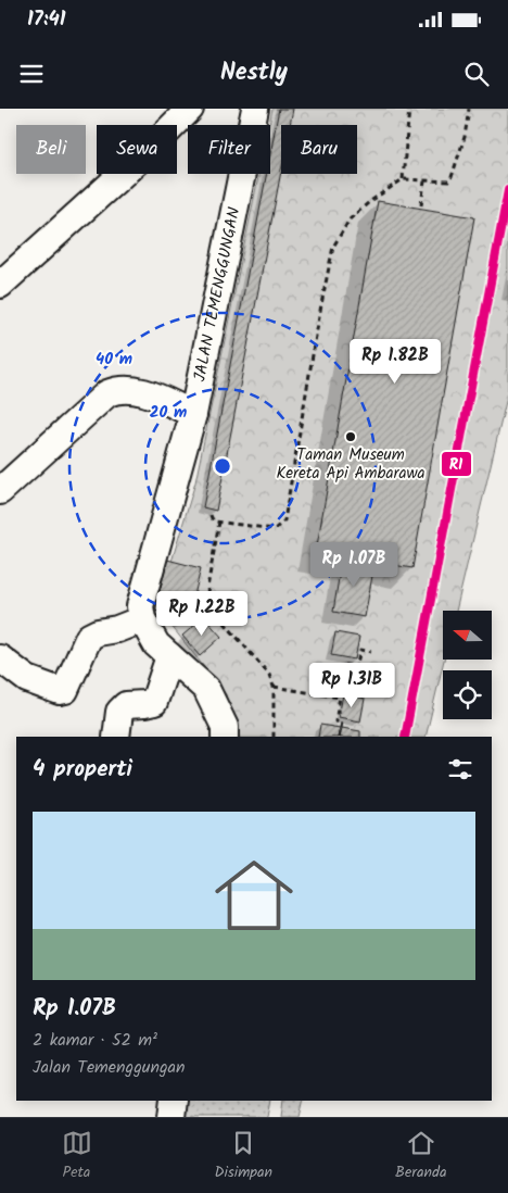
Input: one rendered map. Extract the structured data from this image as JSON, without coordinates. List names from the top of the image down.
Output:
{
  "streets": {
    "street": ["JALAN TEMENGGUNGAN"]
  },
  "places": ["Taman Museum Kereta Api Ambarawa"],
  "lines": ["transit line R1"],
  "north": "left",
  "page": {
    "status": "17:41",
    "header": "Nestly",
    "chip": [
      "Beli",
      "Sewa",
      "Filter",
      "Baru"
    ],
    "price": [
      "Rp 1.82B",
      "Rp 1.07B",
      "Rp 1.22B",
      "Rp 1.31B"
    ],
    "heading": "4 properti",
    "list": [
      {
        "name": "Rp 1.07B",
        "note": "2 kamar · 52 m² · Jalan Temenggungan"
      }
    ],
    "tabs": ["Peta", "Disimpan", "Beranda"]
  },
  "rings": ["40 m", "20 m"]
}
